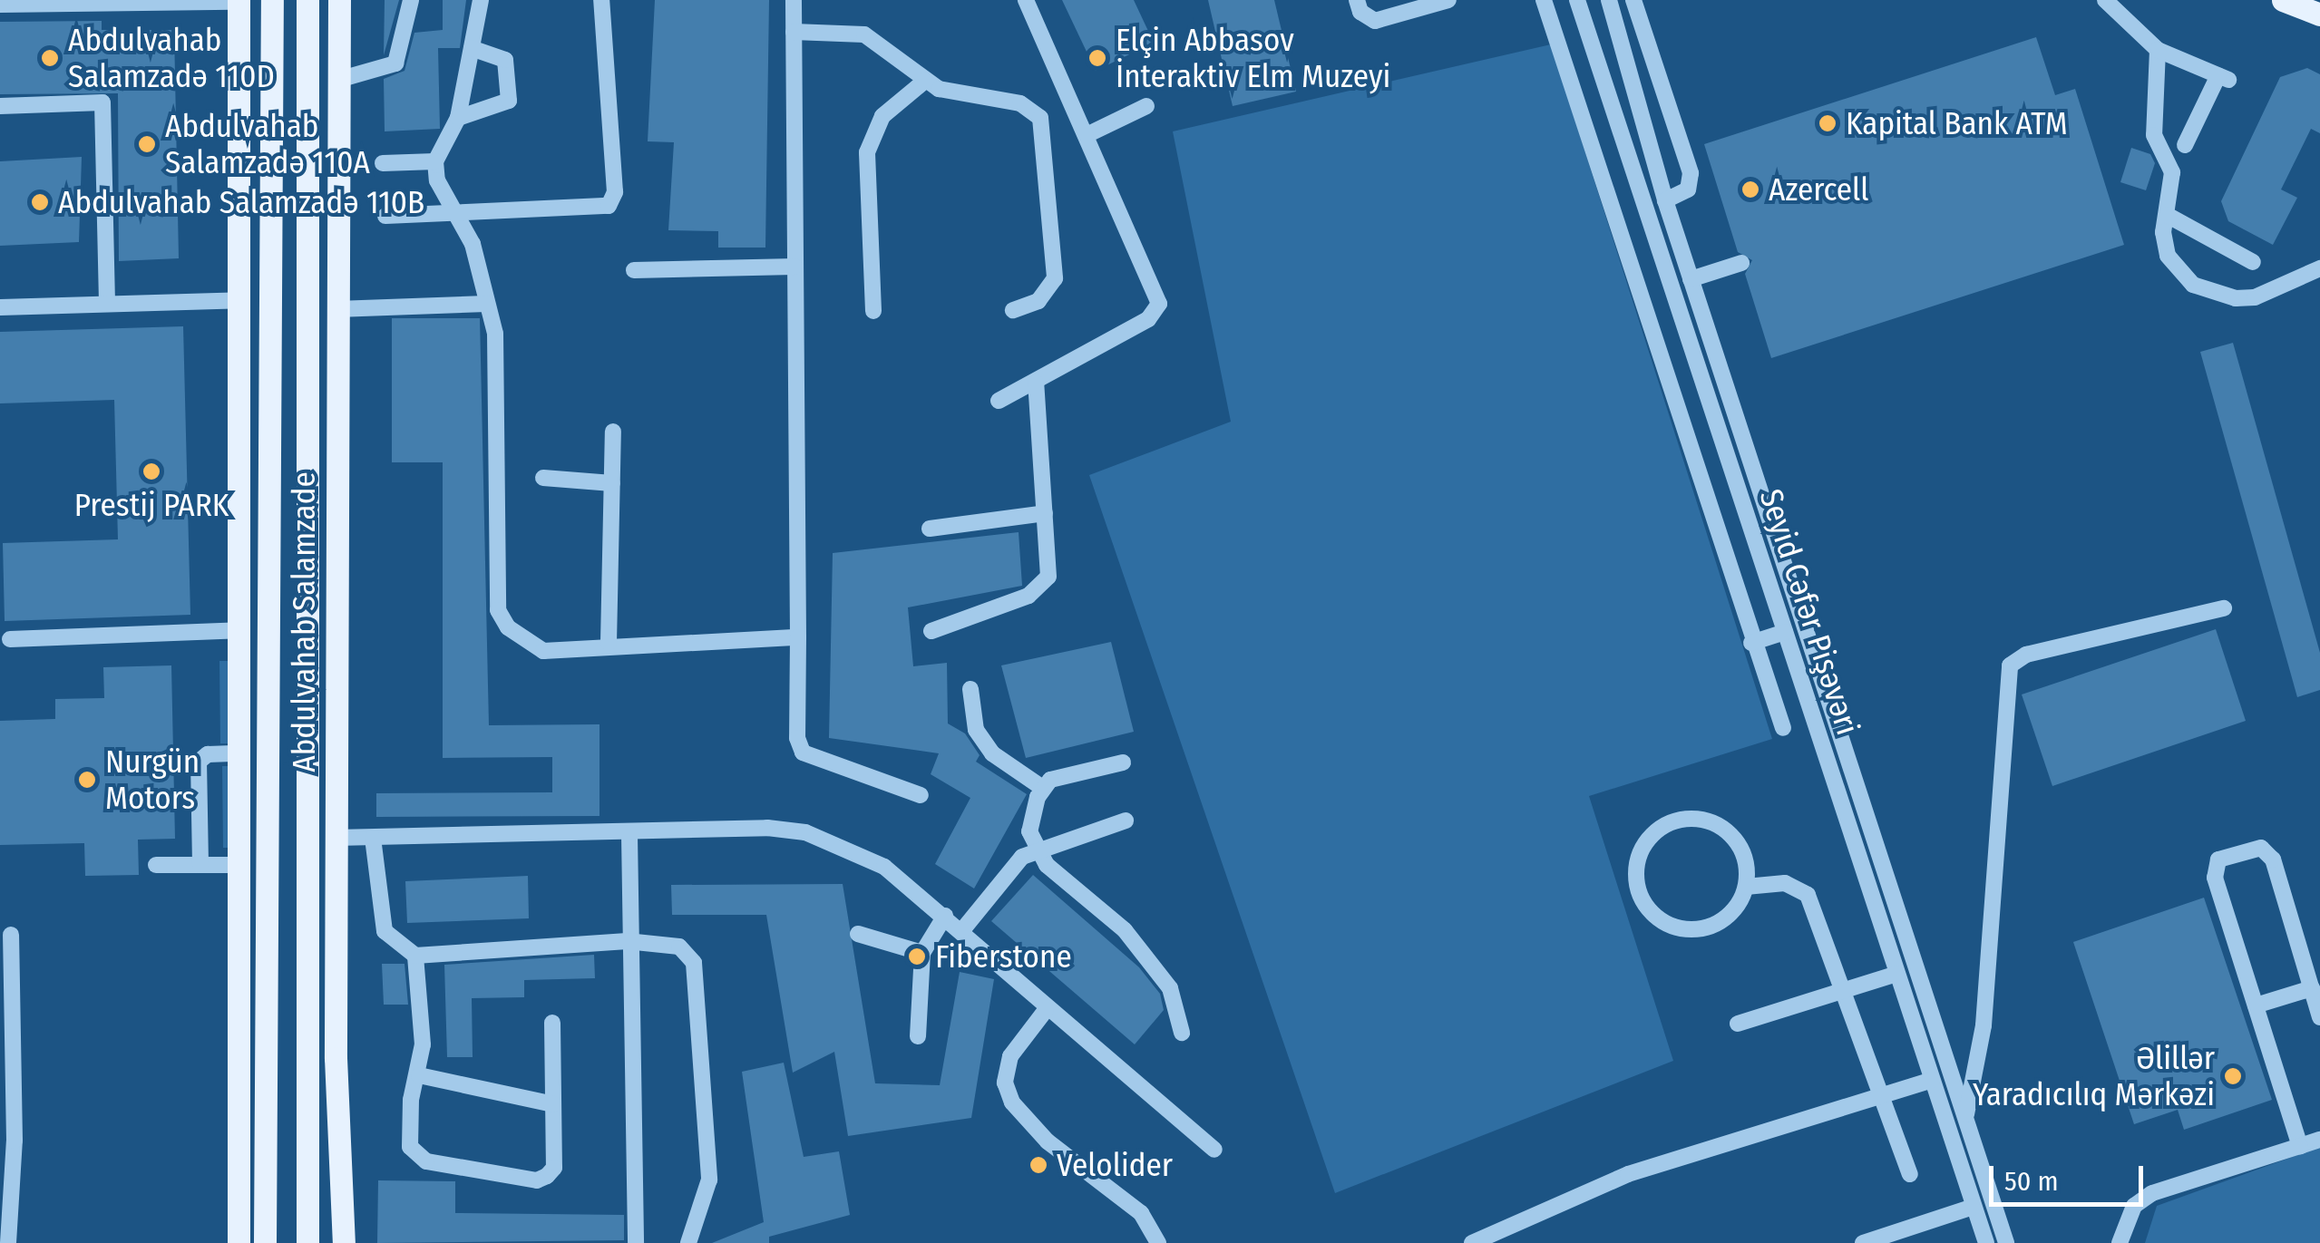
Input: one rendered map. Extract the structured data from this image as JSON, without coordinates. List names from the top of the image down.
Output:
{
  "streets": {
    "main road": ["Abdulvahab Salamzade"],
    "street": ["Seyid Cəfər Pişəvəri"]
  },
  "places": [
    "Abdulvahab Salamzadə 110D",
    "Elçin Abbasov İnteraktiv Elm Muzeyi",
    "Kapital Bank ATM",
    "Abdulvahab Salamzadə 110A",
    "Azercell",
    "Abdulvahab Salamzadə 110B",
    "Prestij PARK",
    "Nurgün Motors",
    "Fiberstone",
    "Əlillər Yaradıcılıq Mərkəzi",
    "Velolider"
  ],
  "scale_bar": "50 m"
}
